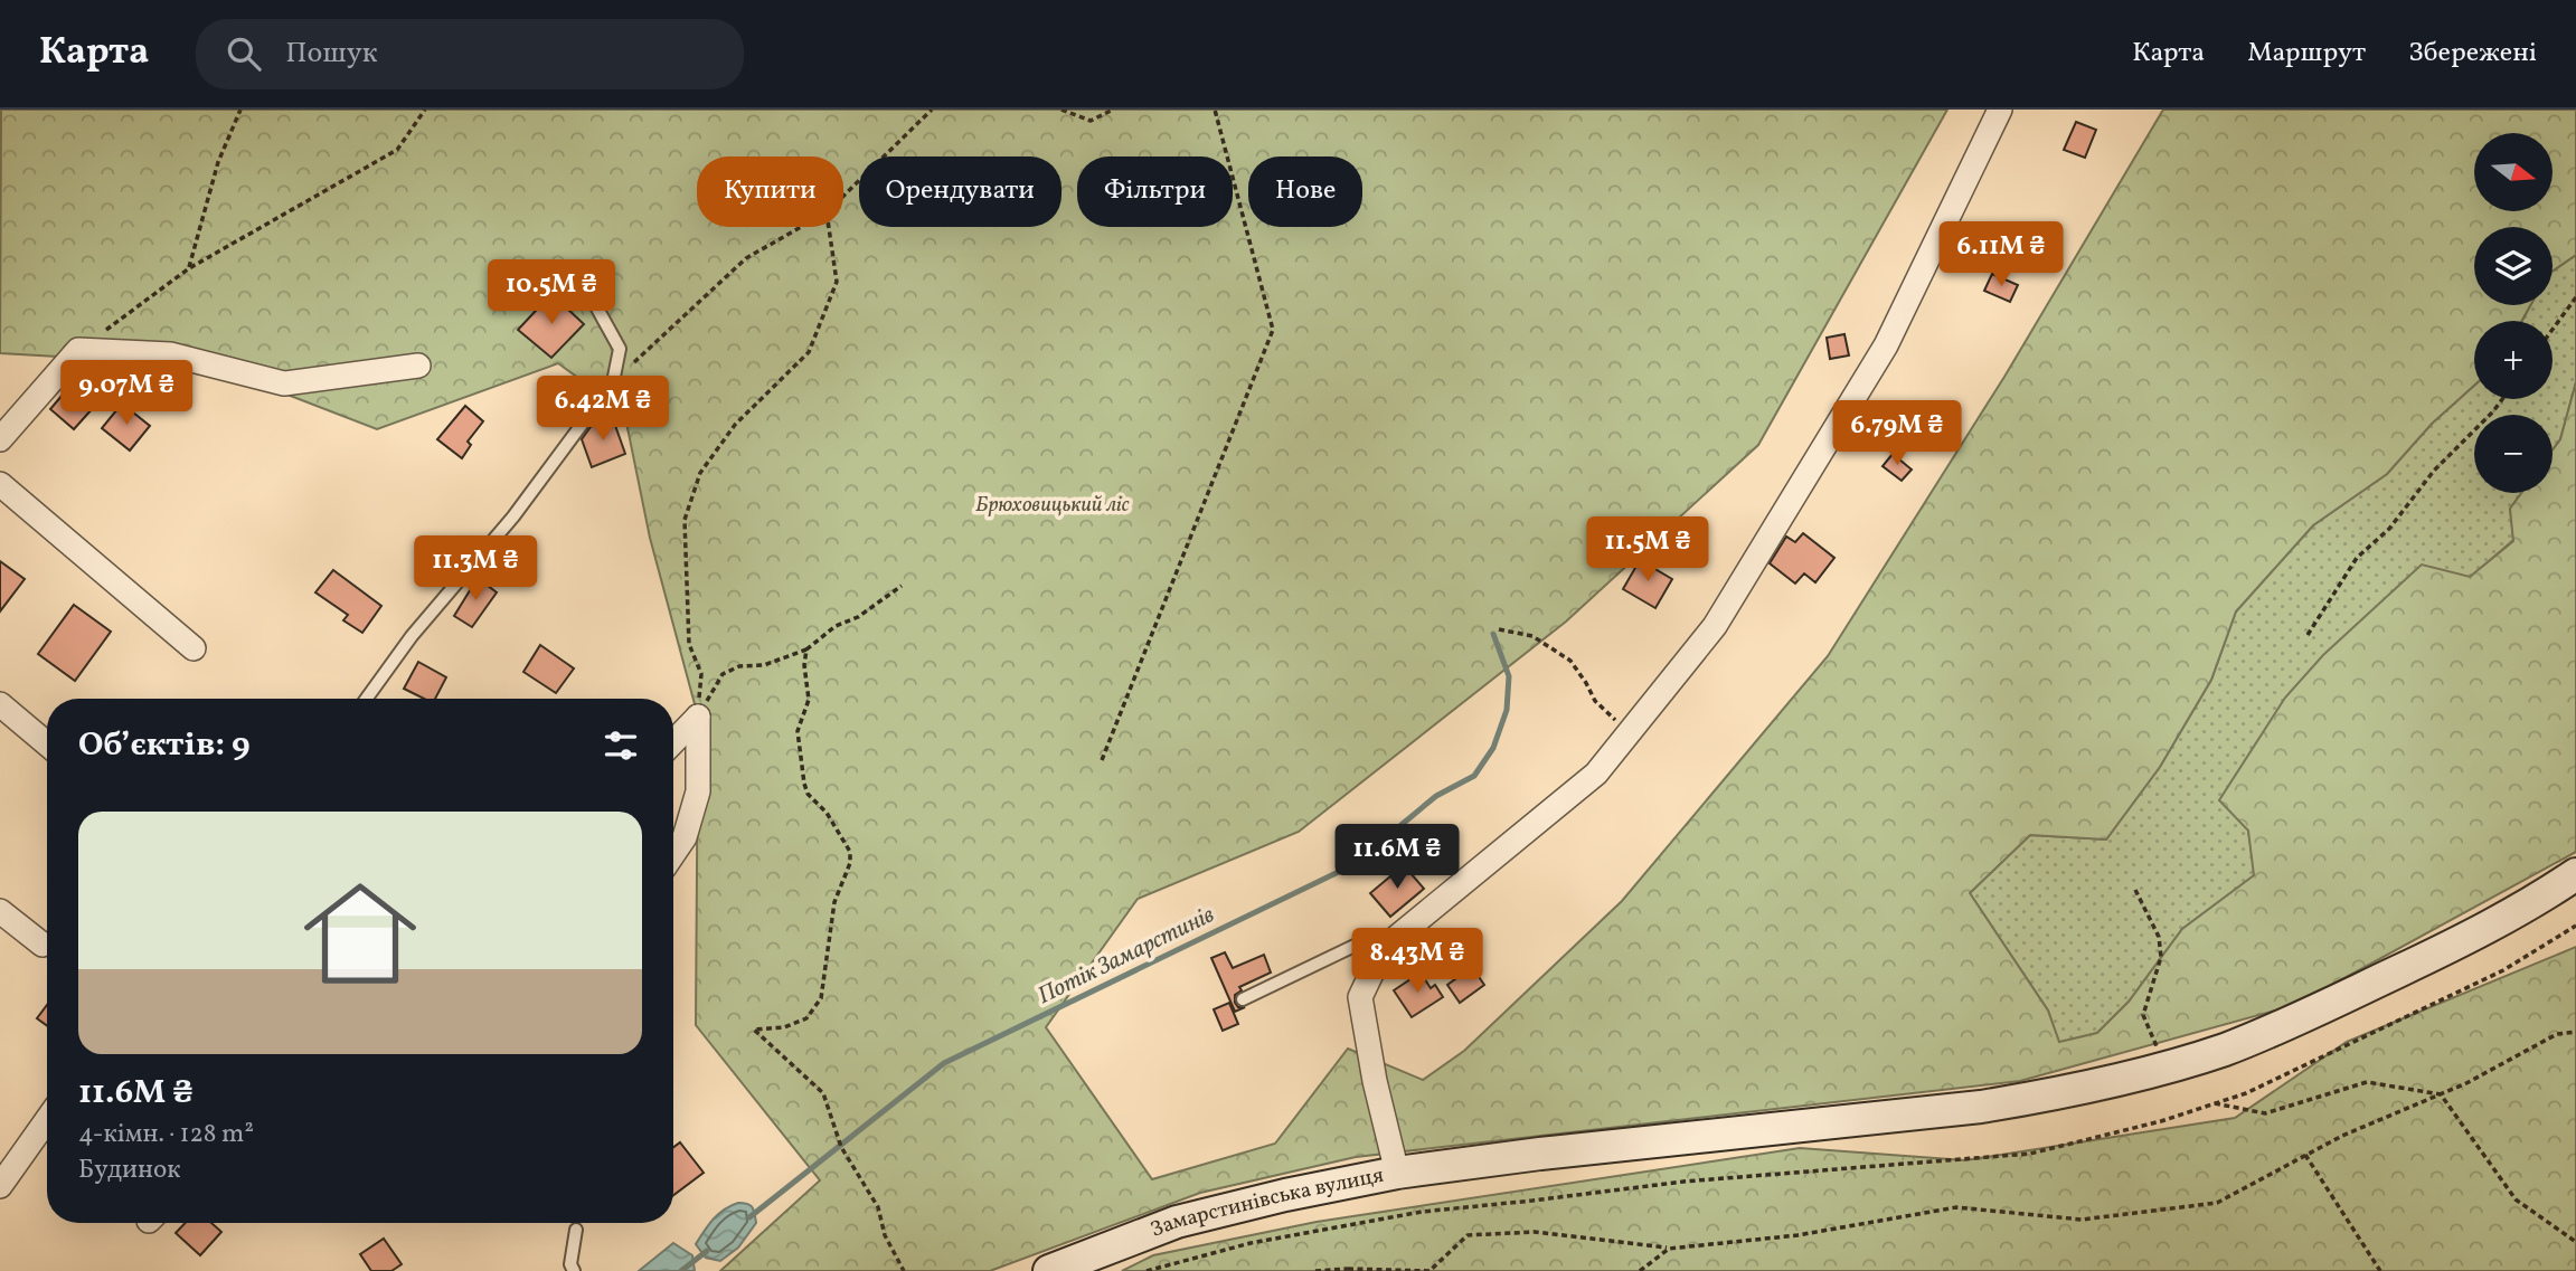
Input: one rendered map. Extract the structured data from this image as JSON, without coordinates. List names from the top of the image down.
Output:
{
  "streets": {
    "main road": ["Замарстинівська вулиця"]
  },
  "water": ["Потік Замарстинів"],
  "parks": ["Брюховицький ліс"],
  "north": "right",
  "page": {
    "header": "Карта",
    "search": "Пошук",
    "nav": ["Карта", "Маршрут", "Збережені"],
    "map_buttons": ["+", "−"],
    "chip": [
      "Купити",
      "Орендувати",
      "Фільтри",
      "Нове"
    ],
    "price": [
      "6.11M ₴",
      "10.5M ₴",
      "9.07M ₴",
      "6.42M ₴",
      "6.79M ₴",
      "11.5M ₴",
      "11.3M ₴",
      "11.6M ₴",
      "8.43M ₴"
    ],
    "heading": "Об’єктів: 9",
    "list": [
      {
        "name": "11.6M ₴",
        "note": "4-кімн. · 128 m² · Будинок"
      }
    ]
  }
}
